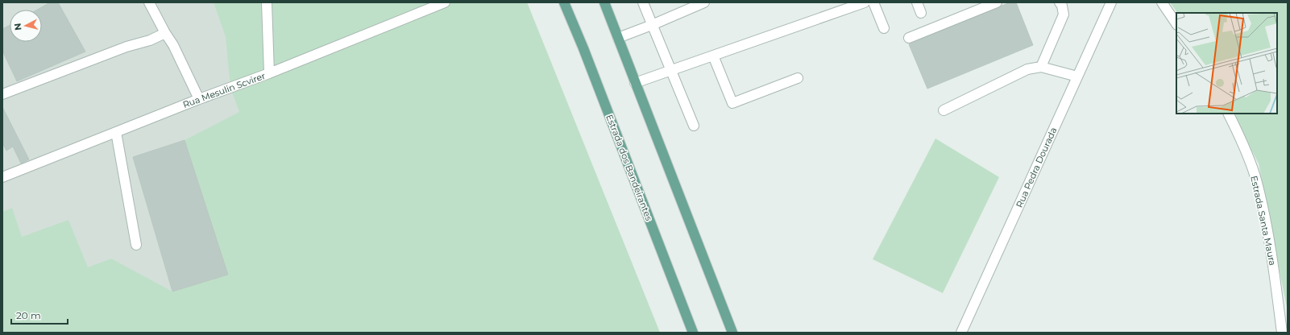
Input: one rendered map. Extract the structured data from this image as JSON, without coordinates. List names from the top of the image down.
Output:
{
  "streets": {
    "main road": ["Estrada dos Bandeirantes"],
    "street": ["Rua Mesulin Scvirer", "Rua Pedra Dourada", "Estrada Santa Maura"]
  },
  "scale_bar": "20 m",
  "north": "left"
}
